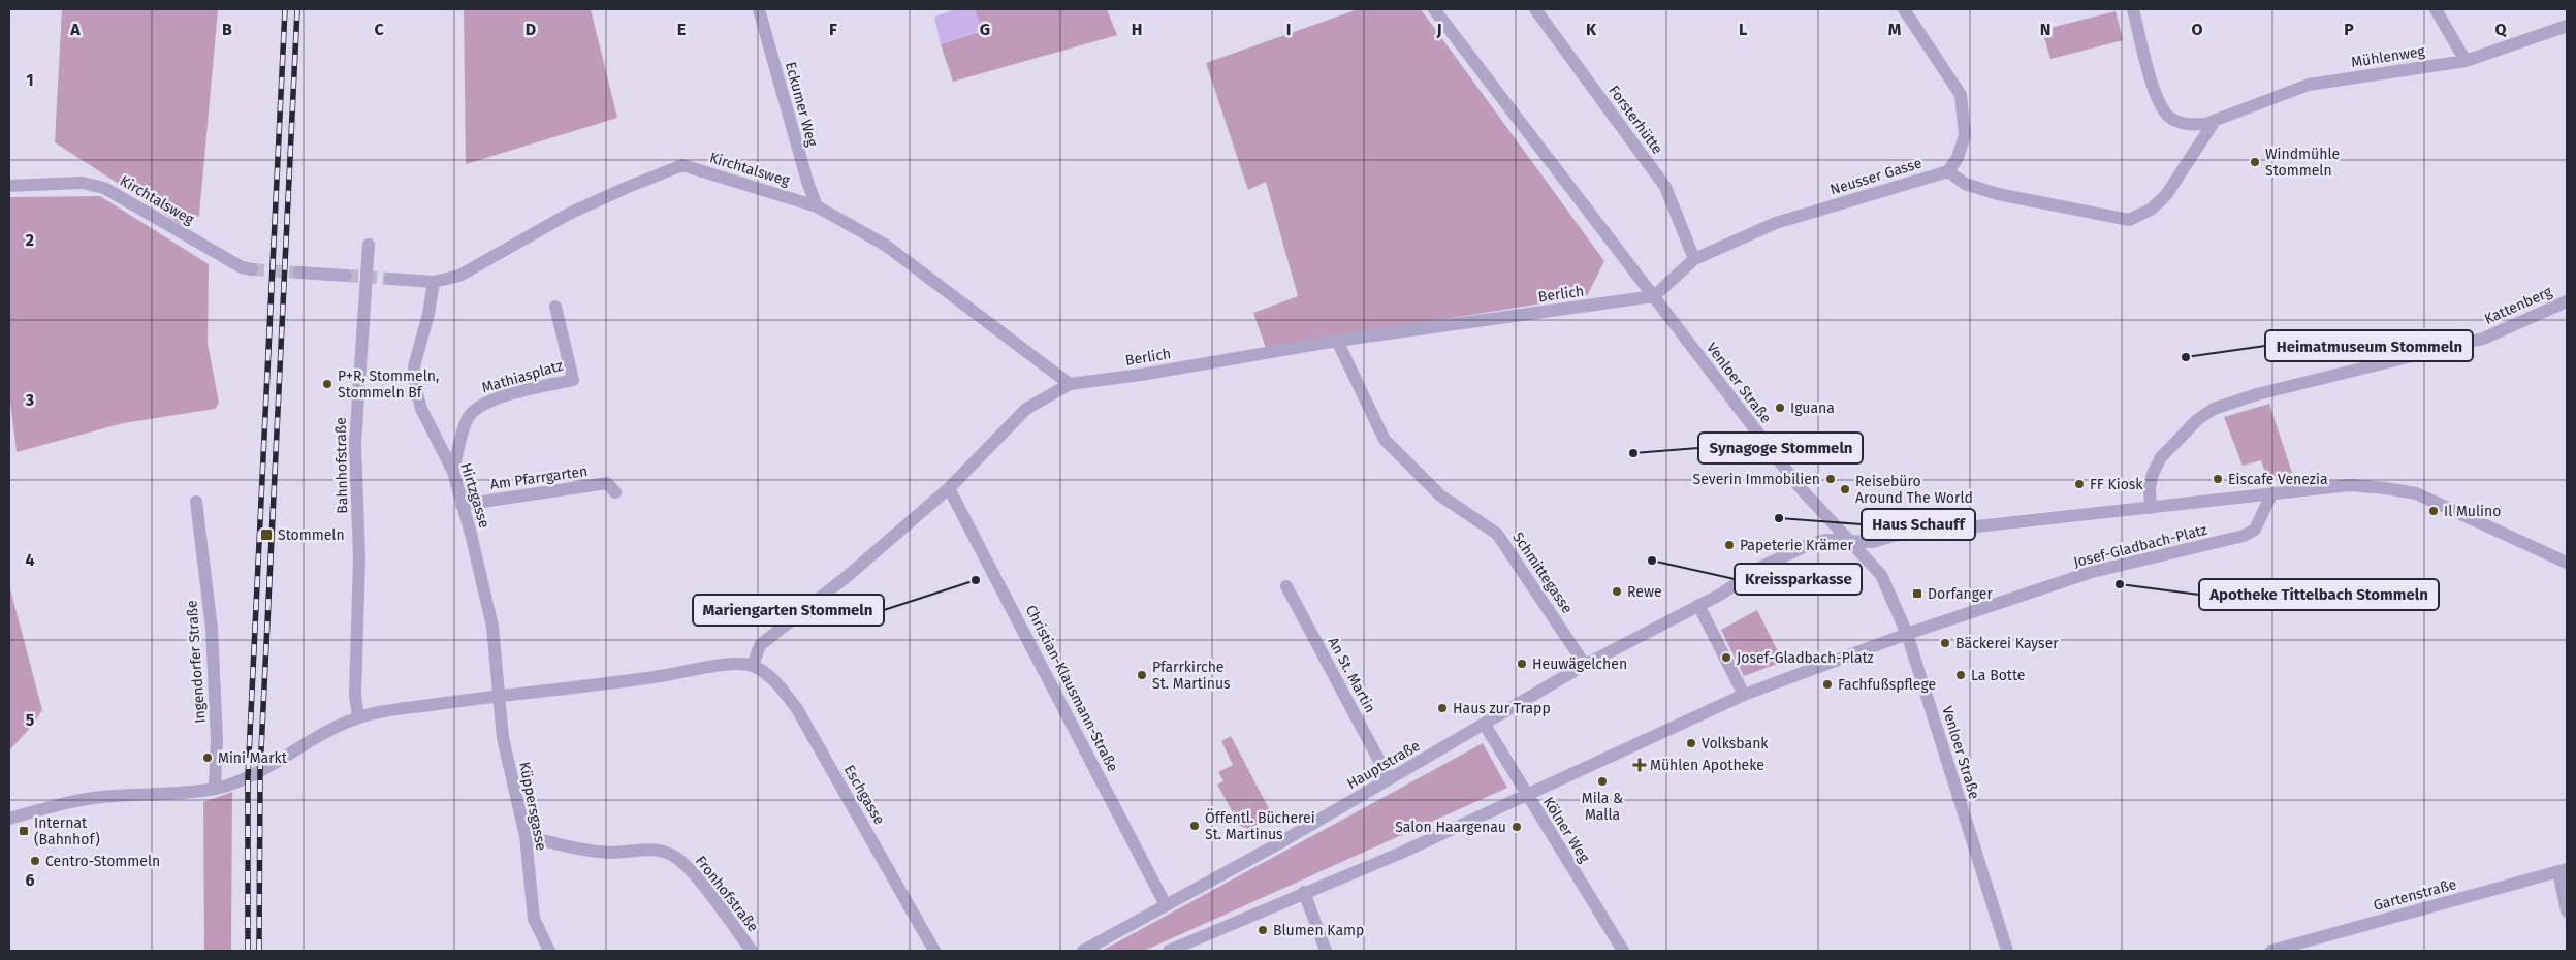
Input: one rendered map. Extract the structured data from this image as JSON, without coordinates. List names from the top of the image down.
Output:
{
  "streets": {
    "street": [
      "Mühlenweg",
      "Eckumer Weg",
      "Forsterhütte",
      "Kirchtalsweg",
      "Neusser Gasse",
      "Berlich",
      "Kattenberg",
      "Mathiasplatz",
      "Venloer Straße",
      "Bahnhofstraße",
      "Am Pfarrgarten",
      "Hirtzgasse",
      "Josef-Gladbach-Platz",
      "Schmittegasse",
      "Ingendorfer Straße",
      "An St. Martin",
      "Christian-Klausmann-Straße",
      "Hauptstraße",
      "Eschgasse",
      "Küppersgasse",
      "Kölner Weg",
      "Fronhofstraße",
      "Gartenstraße"
    ]
  },
  "crossings": [
    ["Eckumer Weg", "Kirchtalsweg"],
    ["Forsterhütte", "Neusser Gasse"],
    ["Kirchtalsweg", "Berlich"],
    ["Kirchtalsweg", "Hirtzgasse"],
    ["Neusser Gasse", "Berlich"],
    ["Neusser Gasse", "Venloer Straße"],
    ["Berlich", "Venloer Straße"],
    ["Berlich", "Schmittegasse"],
    ["Berlich", "Christian-Klausmann-Straße"],
    ["Berlich", "Eschgasse"],
    ["Mathiasplatz", "Hirtzgasse"],
    ["Venloer Straße", "Josef-Gladbach-Platz"],
    ["Venloer Straße", "Hauptstraße"],
    ["Am Pfarrgarten", "Hirtzgasse"],
    ["Hirtzgasse", "Küppersgasse"],
    ["Schmittegasse", "Hauptstraße"],
    ["An St. Martin", "Hauptstraße"],
    ["Christian-Klausmann-Straße", "Hauptstraße"],
    ["Hauptstraße", "Kölner Weg"],
    ["Küppersgasse", "Fronhofstraße"]
  ],
  "places": {
    "other": [
      "Windmühle Stommeln",
      "Heimatmuseum Stommeln",
      "P+R, Stommeln, Stommeln Bf",
      "Iguana",
      "Synagoge Stommeln",
      "Severin Immobilien",
      "Eiscafe Venezia",
      "FF Kiosk",
      "Reisebüro Around The World",
      "Il Mulino",
      "Haus Schauff",
      "Papeterie Krämer",
      "Kreissparkasse",
      "Mariengarten Stommeln",
      "Apotheke Tittelbach Stommeln",
      "Rewe",
      "Bäckerei Kayser",
      "Josef-Gladbach-Platz",
      "Heuwägelchen",
      "Pfarrkirche St. Martinus",
      "La Botte",
      "Fachfußspflege",
      "Haus zur Trapp",
      "Volksbank",
      "Mini Markt",
      "Mila & Malla",
      "Öffentl. Bücherei St. Martinus",
      "Salon Haargenau",
      "Centro-Stommeln",
      "Blumen Kamp"
    ],
    "transit": ["Stommeln", "Dorfanger", "Internat (Bahnhof)"],
    "health": ["Mühlen Apotheke"]
  },
  "grid": {
    "columns": [
      "A",
      "B",
      "C",
      "D",
      "E",
      "F",
      "G",
      "H",
      "I",
      "J",
      "K",
      "L",
      "M",
      "N",
      "O",
      "P",
      "Q"
    ],
    "rows": [
      "1",
      "2",
      "3",
      "4",
      "5",
      "6"
    ]
  }
}
